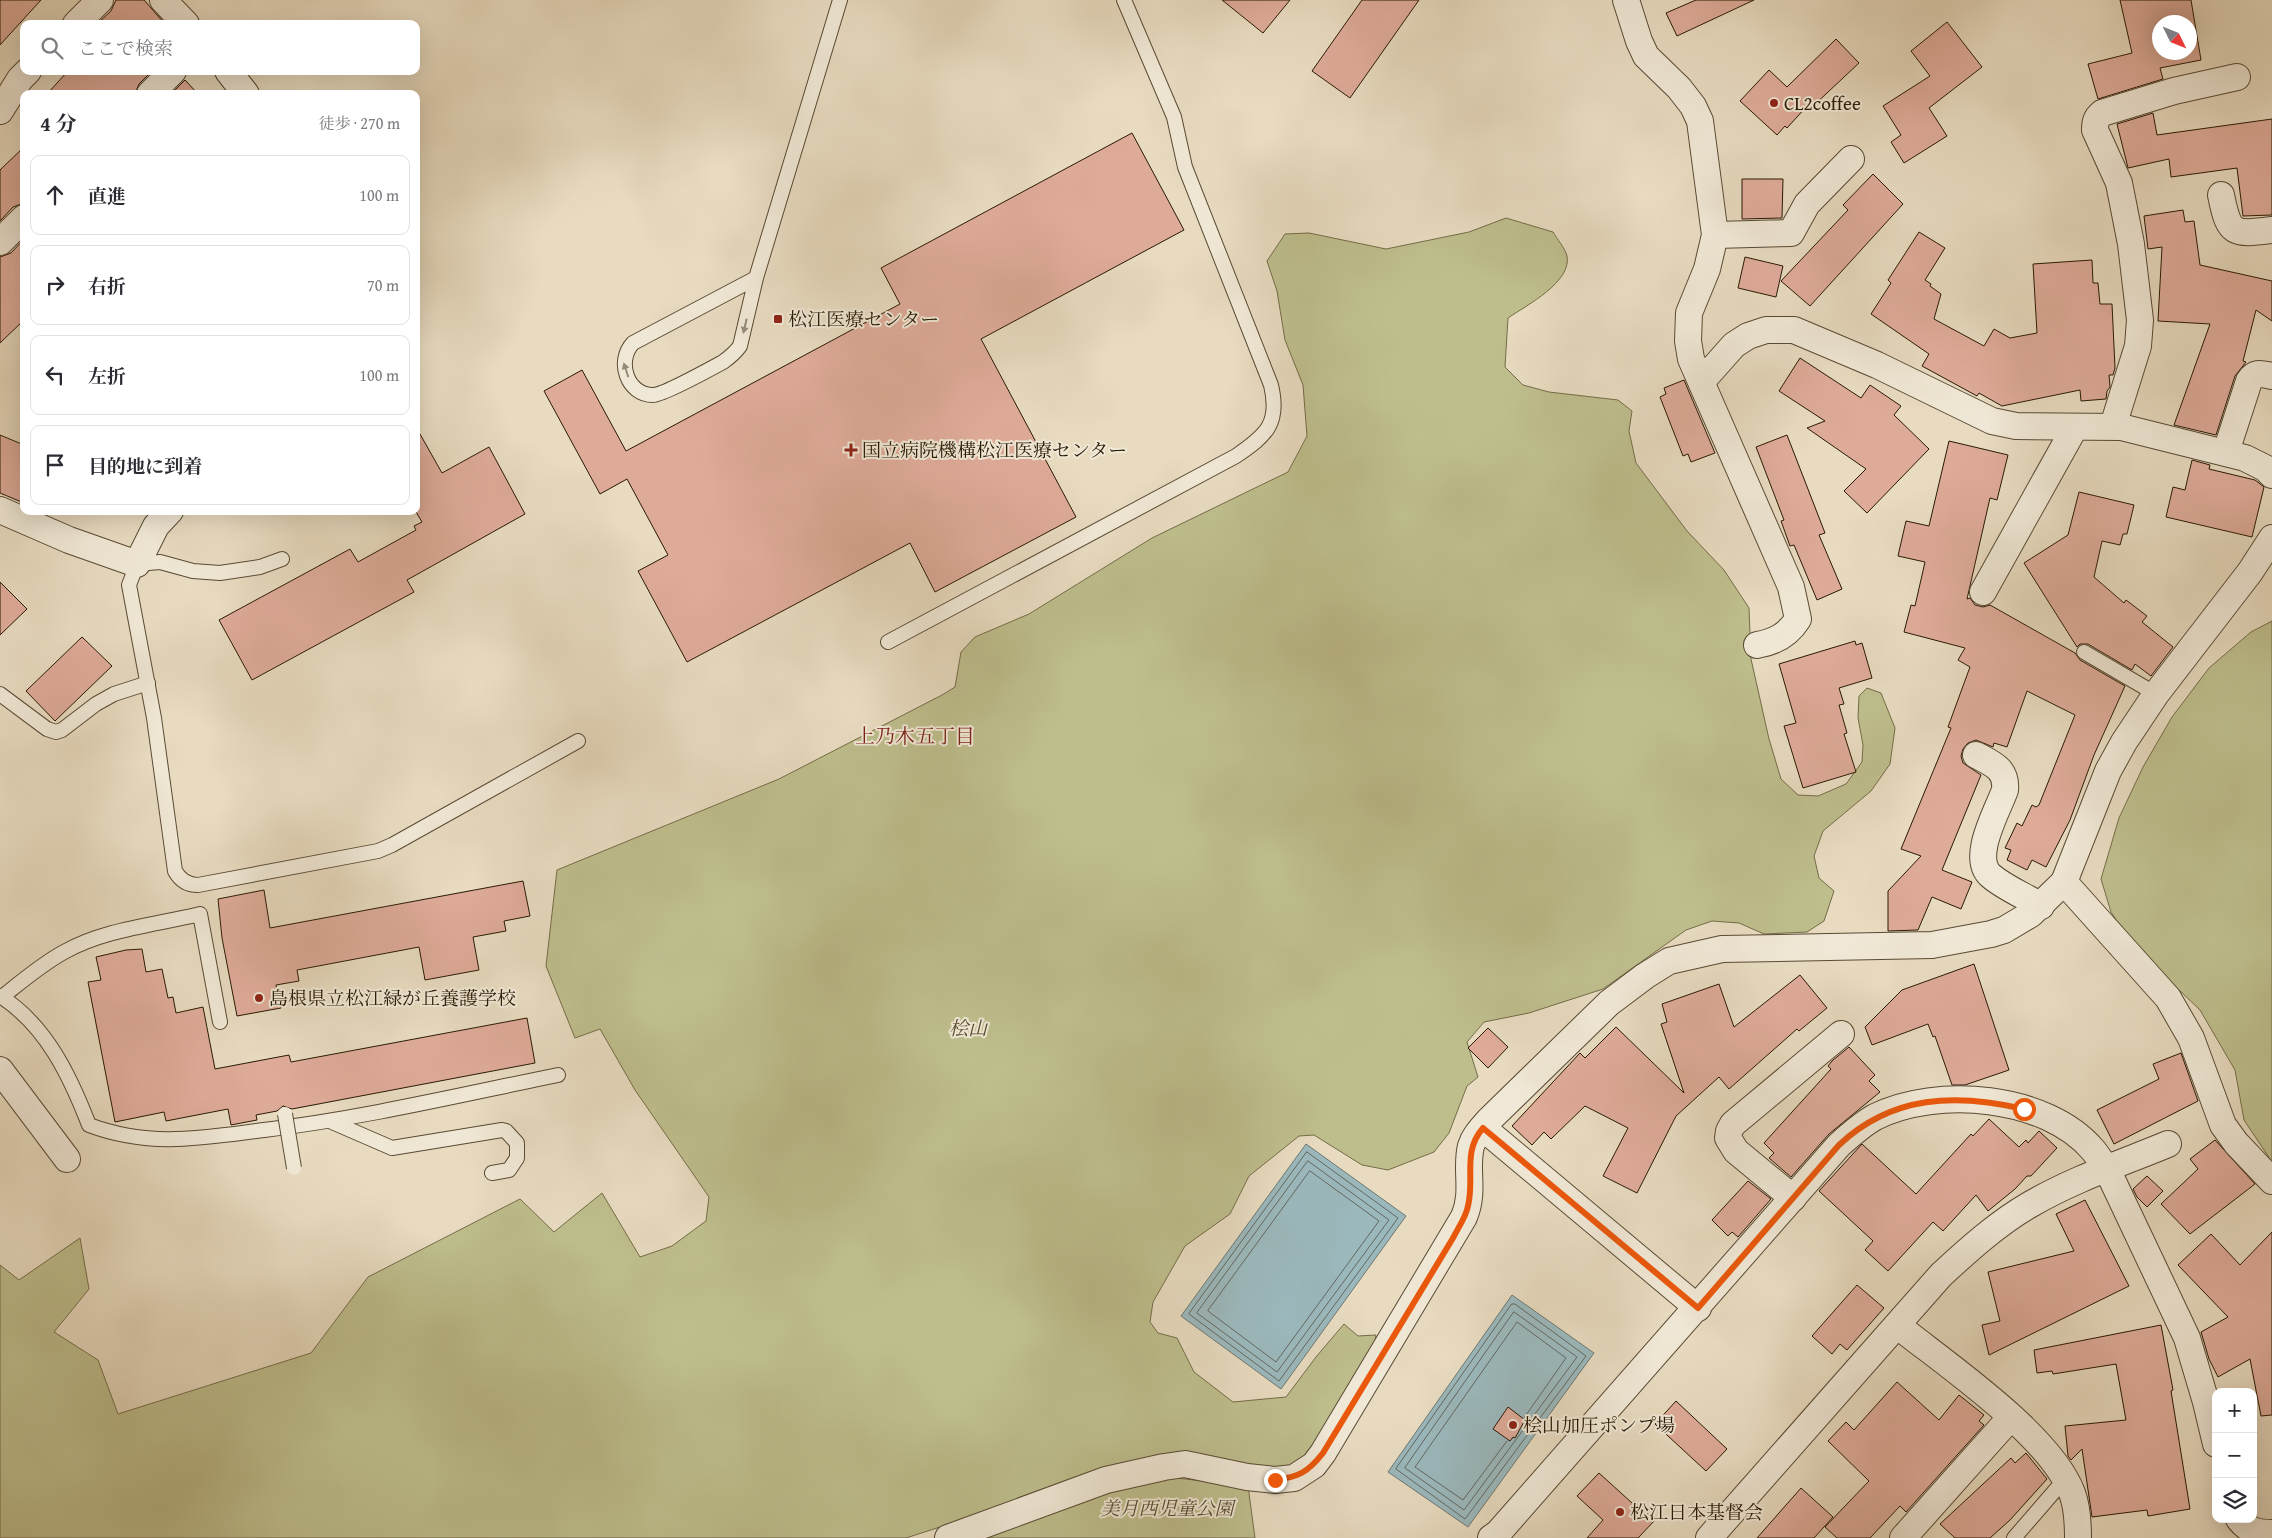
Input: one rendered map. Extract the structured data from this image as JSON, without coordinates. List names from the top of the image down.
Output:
{
  "districts": ["上乃木五丁目"],
  "parks": ["桧山", "美月西児童公園"],
  "places": {
    "other": [
      "CL2coffee",
      "島根県立松江緑が丘養護学校",
      "桧山加圧ポンプ場",
      "松江日本基督会"
    ],
    "transit": ["松江医療センター"],
    "health": ["国立病院機構松江医療センター"]
  },
  "north": "bottom right",
  "page": {
    "search": "ここで検索",
    "heading": ["4 分", "徒歩 · 270 m"],
    "list": [
      ["直進", "100 m"],
      ["右折", "70 m"],
      ["左折", "100 m"],
      "目的地に到着"
    ],
    "map_buttons": ["+", "−"]
  }
}
